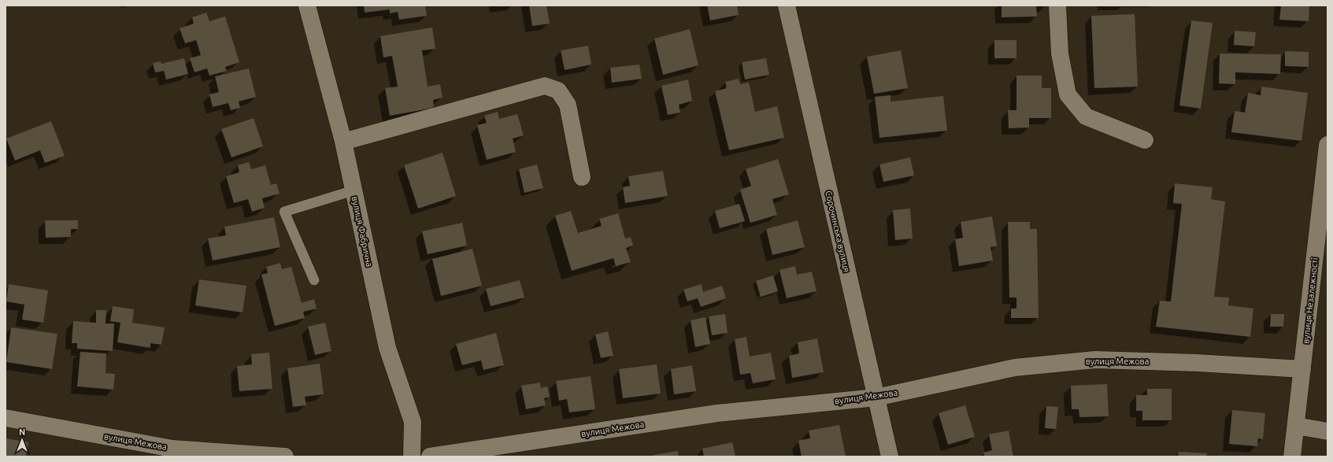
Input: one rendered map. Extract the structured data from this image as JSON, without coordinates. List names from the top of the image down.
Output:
{
  "streets": {
    "street": [
      "вулиця Фабрична",
      "Сорочинська вулиця",
      "вулиця Незалежності",
      "вулиця Межова"
    ]
  },
  "crossings": [
    ["Сорочинська вулиця", "вулиця Межова"],
    ["вулиця Незалежності", "вулиця Межова"]
  ],
  "north": "top"
}
